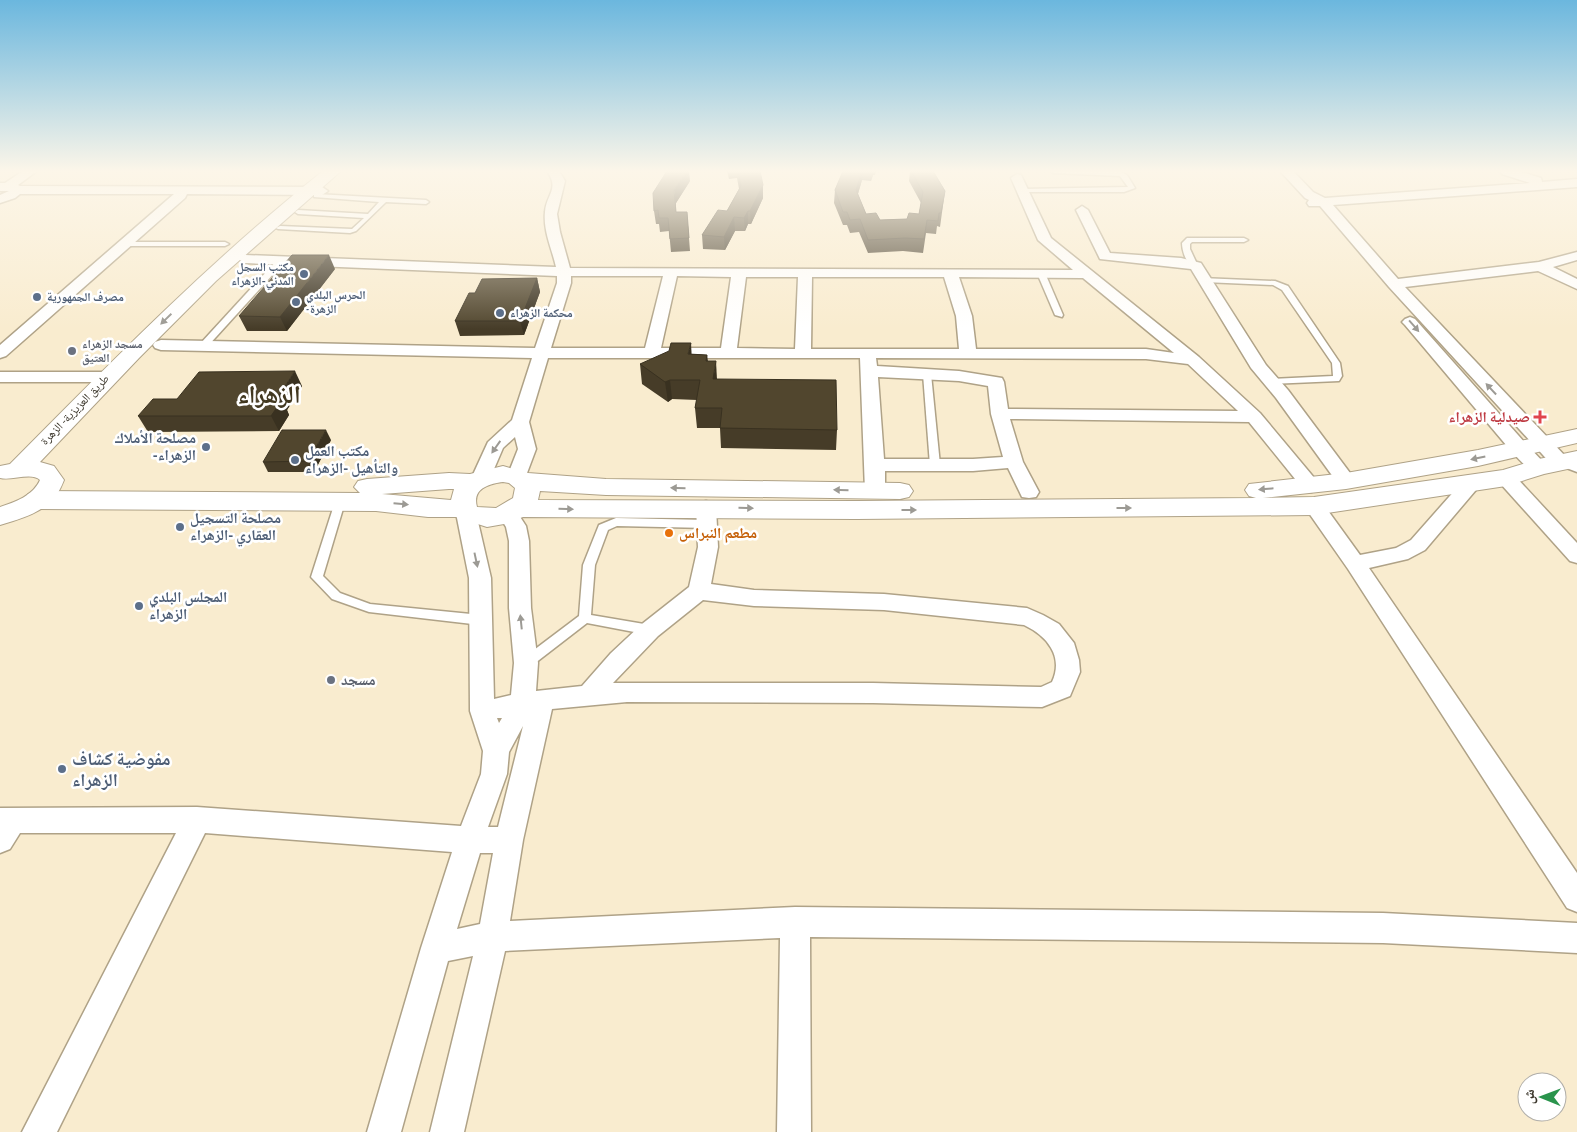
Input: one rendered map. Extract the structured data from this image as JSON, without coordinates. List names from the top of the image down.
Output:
{
  "streets": {
    "street": ["طريق العزيزية- الزهرة"]
  },
  "districts": ["الزهراء"],
  "places": {
    "other": [
      "مكتب السجل المدني-الزهراء",
      "مصرف الجمهورية",
      "الحرس البلدي -الزهرة",
      "محكمة الزهراء",
      "مسجد الزهراء العتيق",
      "مصلحة الأملاك -الزهراء",
      "مكتب العمل والتأهيل -الزهراء",
      "مصلحة التسجيل العقاري -الزهراء",
      "مطعم النبراس",
      "المجلس البلدي الزهراء",
      "مسجد",
      "مفوضية كشاف الزهراء"
    ],
    "health": ["صيدلية الزهراء"]
  },
  "north": "left"
}
